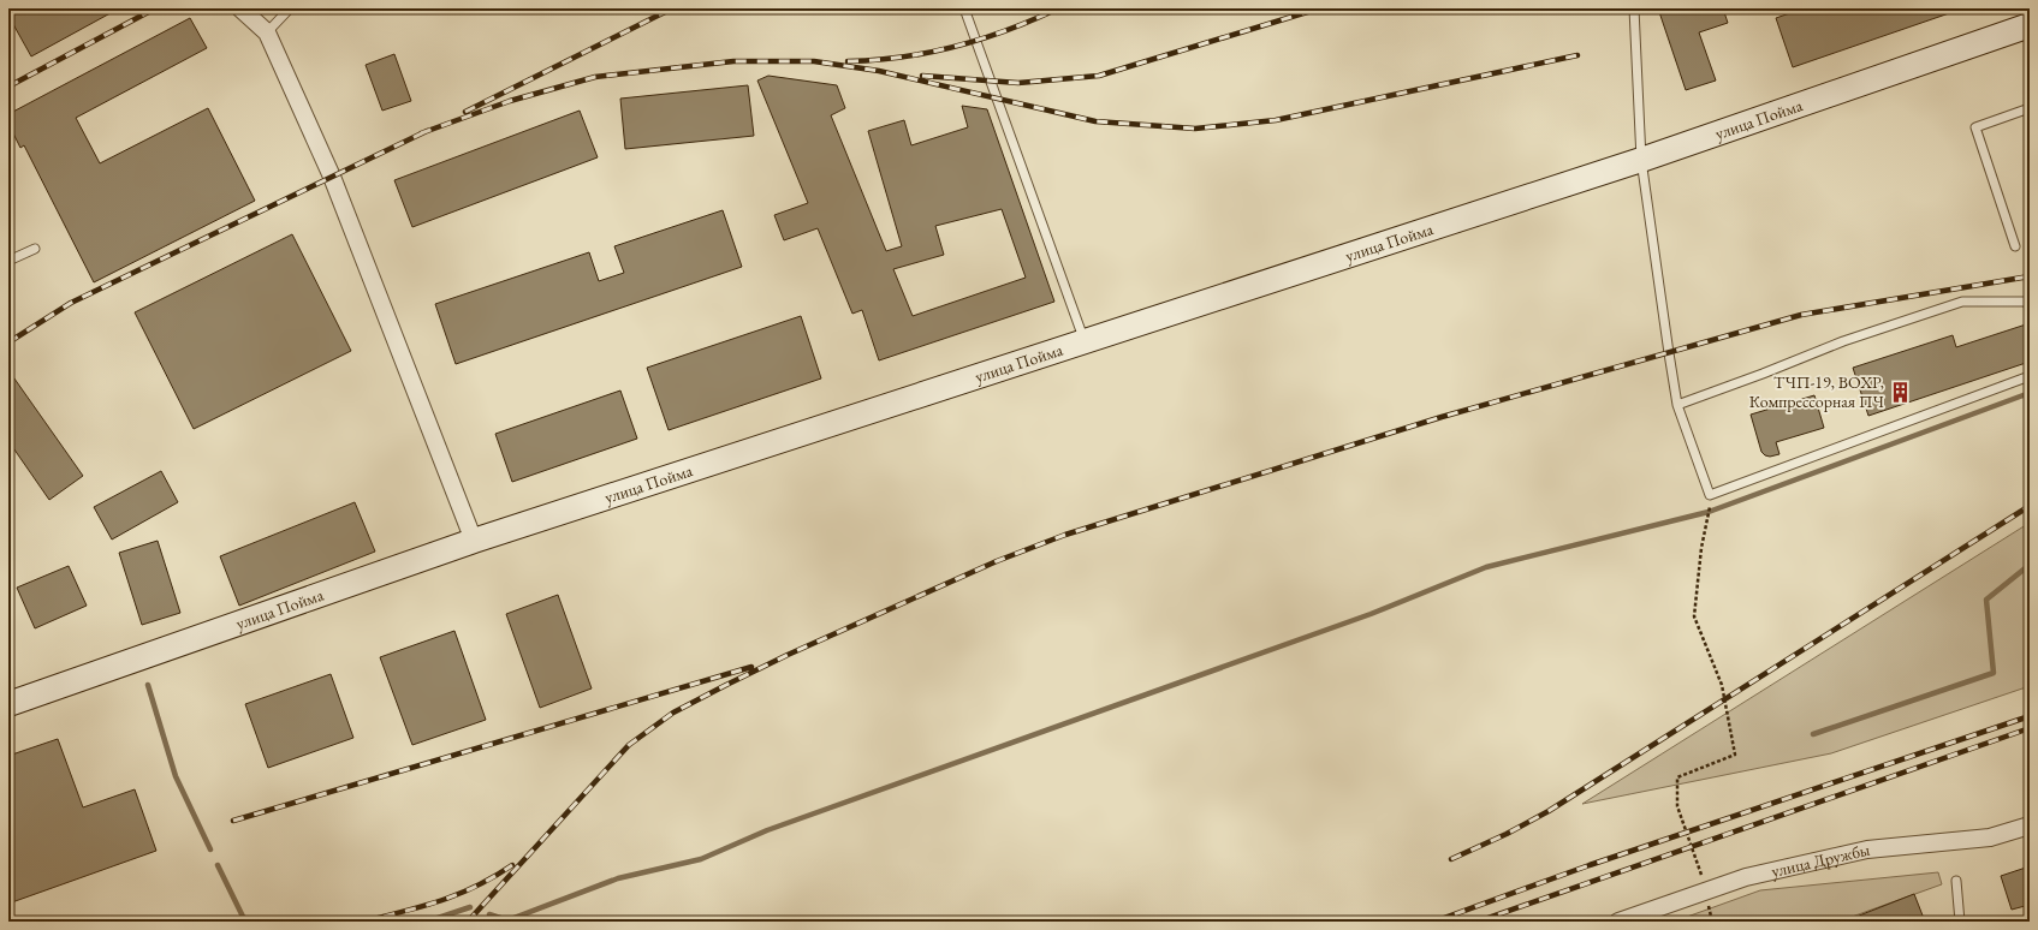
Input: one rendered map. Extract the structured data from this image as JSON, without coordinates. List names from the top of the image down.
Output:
{
  "streets": {
    "main road": ["улица Пойма"],
    "street": ["улица Дружбы"]
  },
  "places": {
    "building": ["ТЧП-19, ВОХР, Компрессорная ПЧ"]
  }
}
